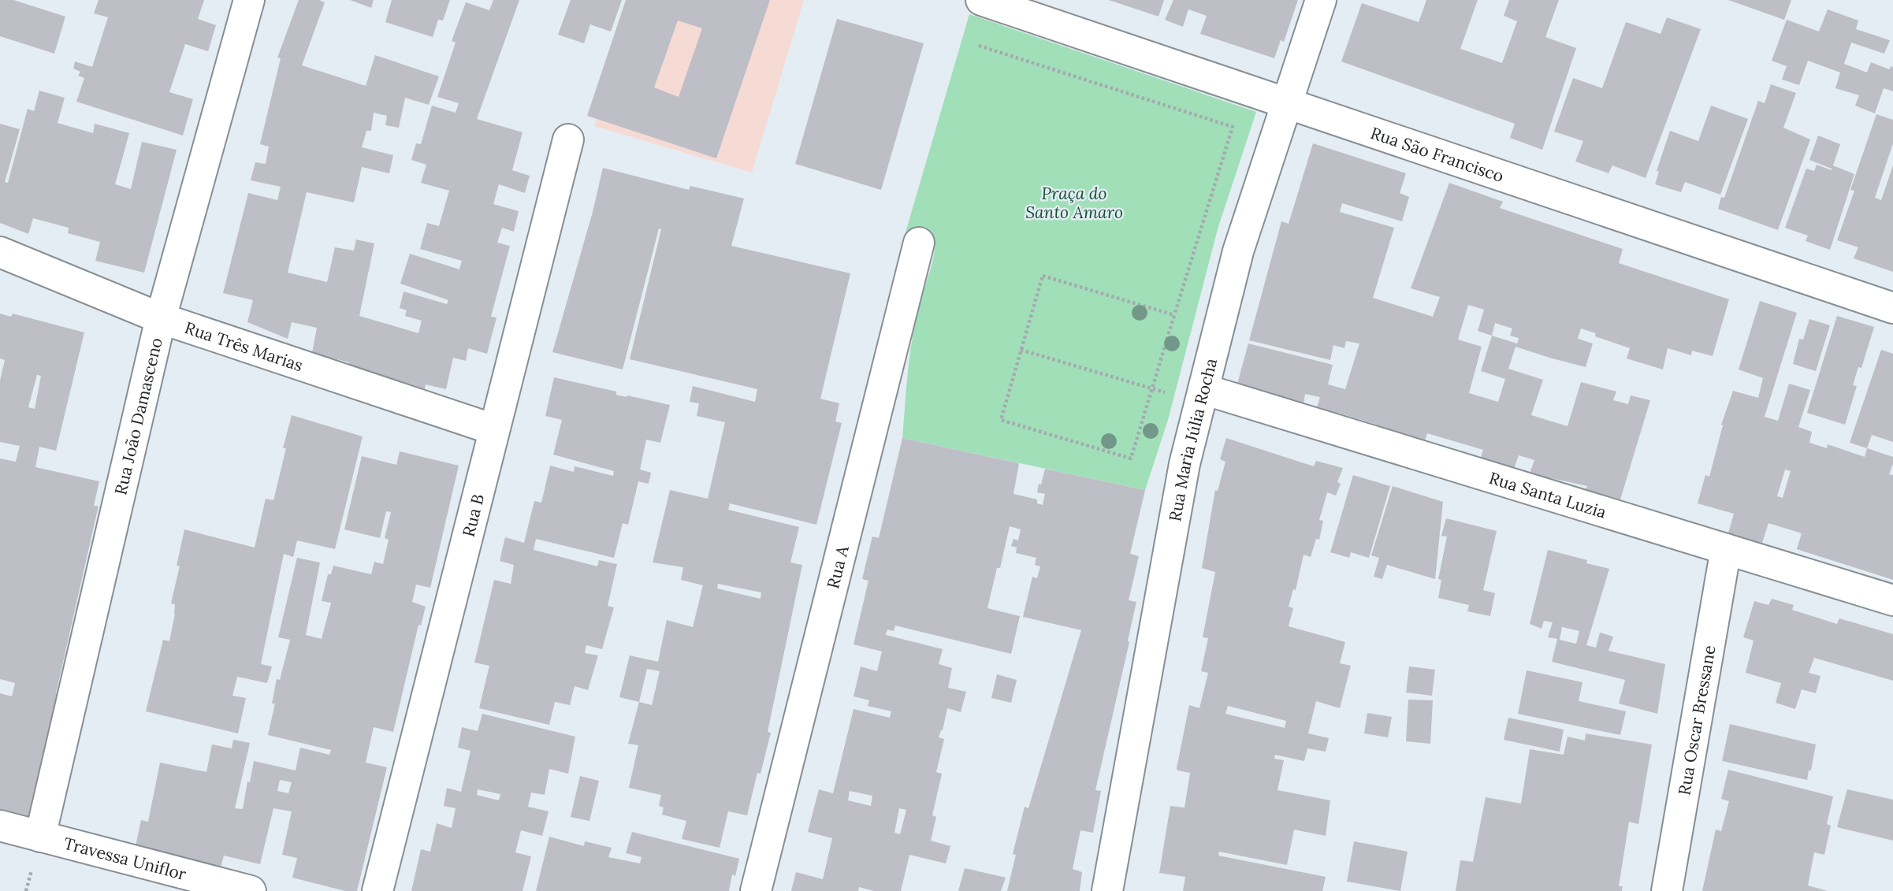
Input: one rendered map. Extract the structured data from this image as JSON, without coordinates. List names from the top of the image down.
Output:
{
  "streets": {
    "street": [
      "Rua São Francisco",
      "Rua Três Marias",
      "Rua João Damasceno",
      "Rua Maria Júlia Rocha",
      "Rua Santa Luzia",
      "Rua B",
      "Rua A",
      "Rua Oscar Bressane",
      "Travessa Uniflor"
    ]
  },
  "crossings": [
    ["Rua São Francisco", "Rua Maria Júlia Rocha"],
    ["Rua Três Marias", "Rua João Damasceno"],
    ["Rua Três Marias", "Rua B"],
    ["Rua João Damasceno", "Travessa Uniflor"],
    ["Rua Maria Júlia Rocha", "Rua Santa Luzia"],
    ["Rua Santa Luzia", "Rua Oscar Bressane"]
  ],
  "parks": ["Praça do Santo Amaro"]
}
